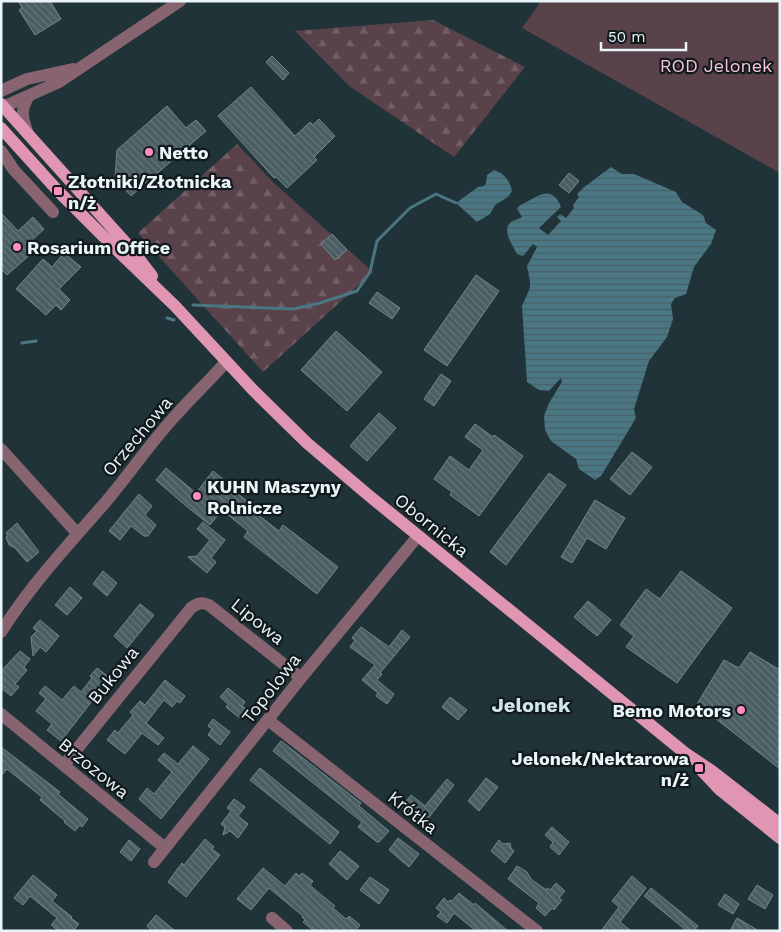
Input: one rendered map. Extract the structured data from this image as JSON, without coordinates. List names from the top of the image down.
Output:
{
  "streets": {
    "main road": ["Obornicka"],
    "street": [
      "Orzechowa",
      "Lipowa",
      "Bukowa",
      "Topolowa",
      "Brzozowa",
      "Krótka"
    ]
  },
  "crossings": [
    ["Orzechowa", "Obornicka"],
    ["Obornicka", "Topolowa"],
    ["Lipowa", "Bukowa"],
    ["Lipowa", "Topolowa"],
    ["Bukowa", "Brzozowa"],
    ["Topolowa", "Brzozowa"],
    ["Topolowa", "Krótka"]
  ],
  "districts": ["Jelonek"],
  "parks": ["ROD Jelonek"],
  "places": {
    "other": [
      "Netto",
      "Rosarium Office",
      "KUHN Maszyny Rolnicze",
      "Bemo Motors"
    ],
    "transit": ["Złotniki/Złotnicka n/ż", "Jelonek/Nektarowa n/ż"]
  },
  "scale_bar": "50 m"
}
